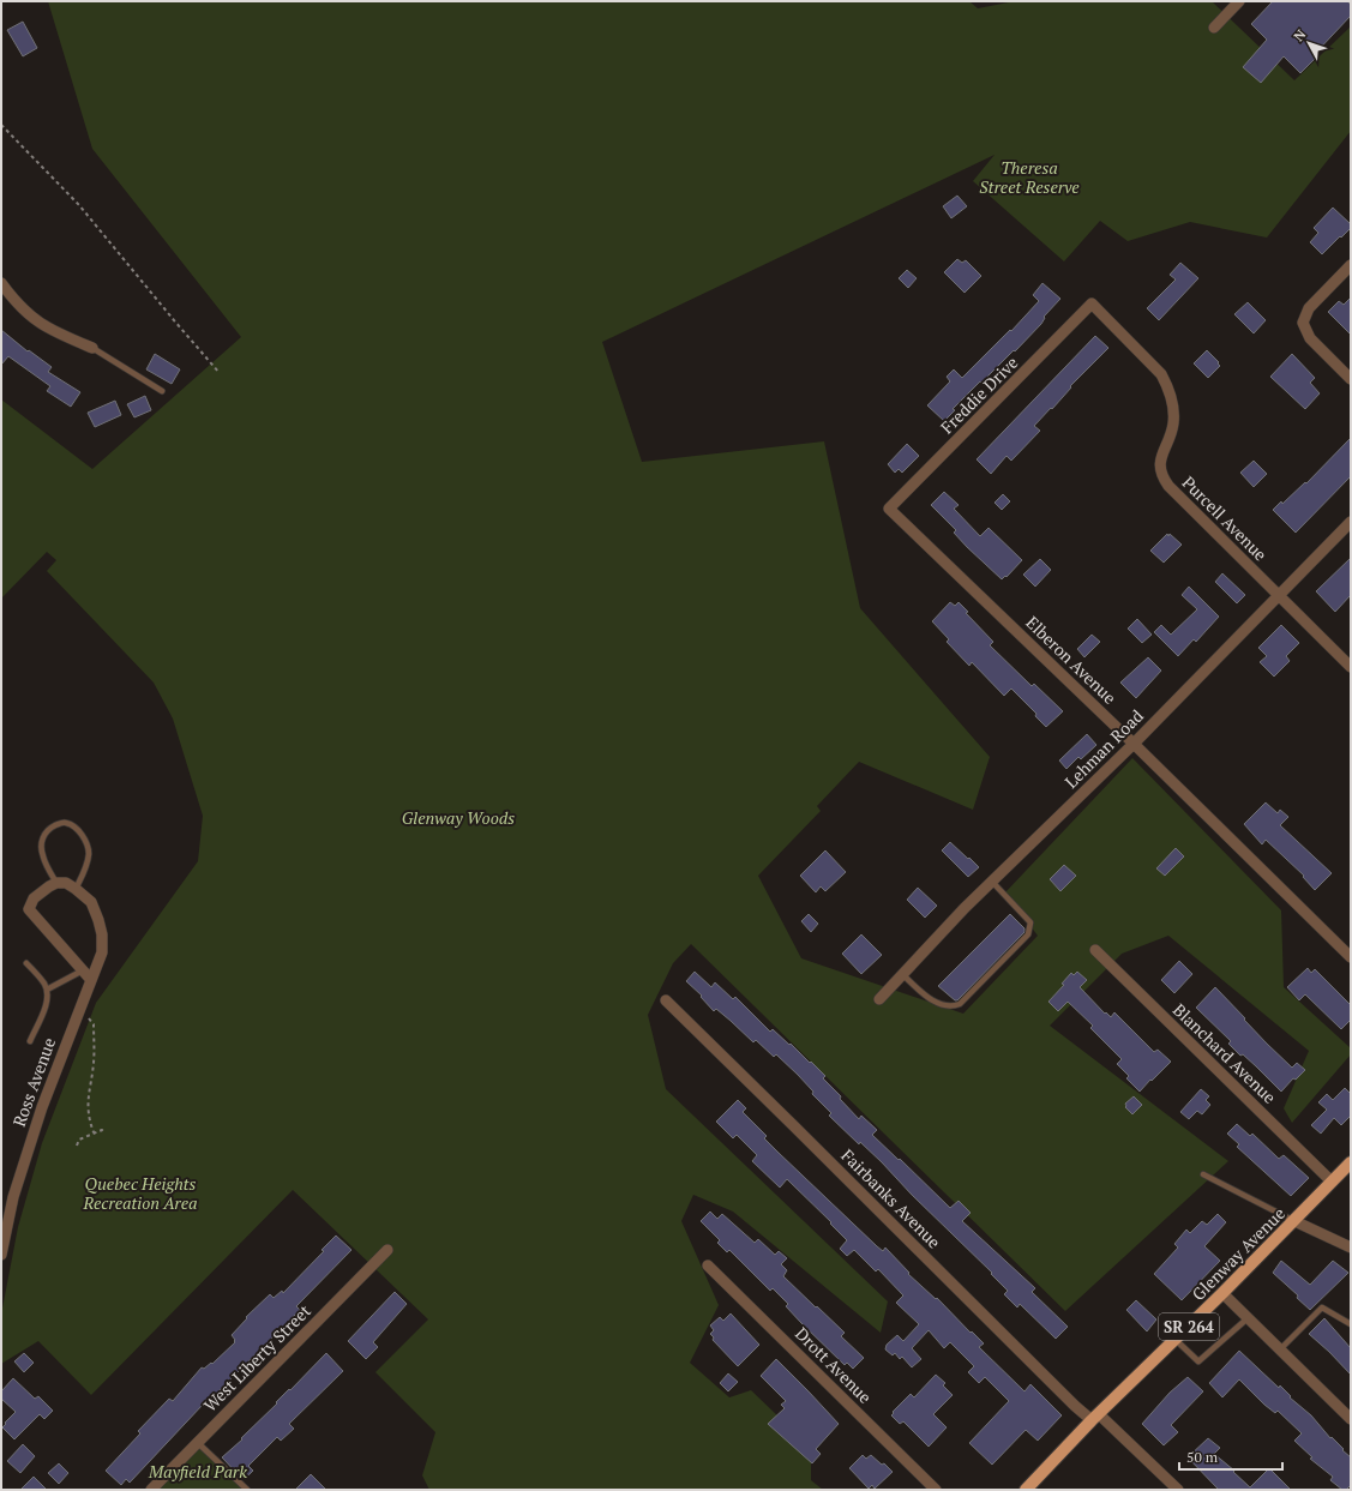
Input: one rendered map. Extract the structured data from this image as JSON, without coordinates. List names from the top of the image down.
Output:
{
  "streets": {
    "main road": ["Glenway Avenue", "SR 264"],
    "street": [
      "Freddie Drive",
      "Purcell Avenue",
      "Elberon Avenue",
      "Lehman Road",
      "Blanchard Avenue",
      "Ross Avenue",
      "Fairbanks Avenue",
      "West Liberty Street",
      "Drott Avenue"
    ]
  },
  "crossings": [
    ["Freddie Drive", "Purcell Avenue"],
    ["Freddie Drive", "Elberon Avenue"],
    ["Purcell Avenue", "Lehman Road"],
    ["Elberon Avenue", "Lehman Road"],
    ["Blanchard Avenue", "Glenway Avenue"],
    ["Fairbanks Avenue", "Glenway Avenue"]
  ],
  "parks": [
    "Theresa Street Reserve",
    "Glenway Woods",
    "Quebec Heights Recreation Area",
    "Mayfield Park"
  ],
  "scale_bar": "50 m",
  "north": "top left"
}
